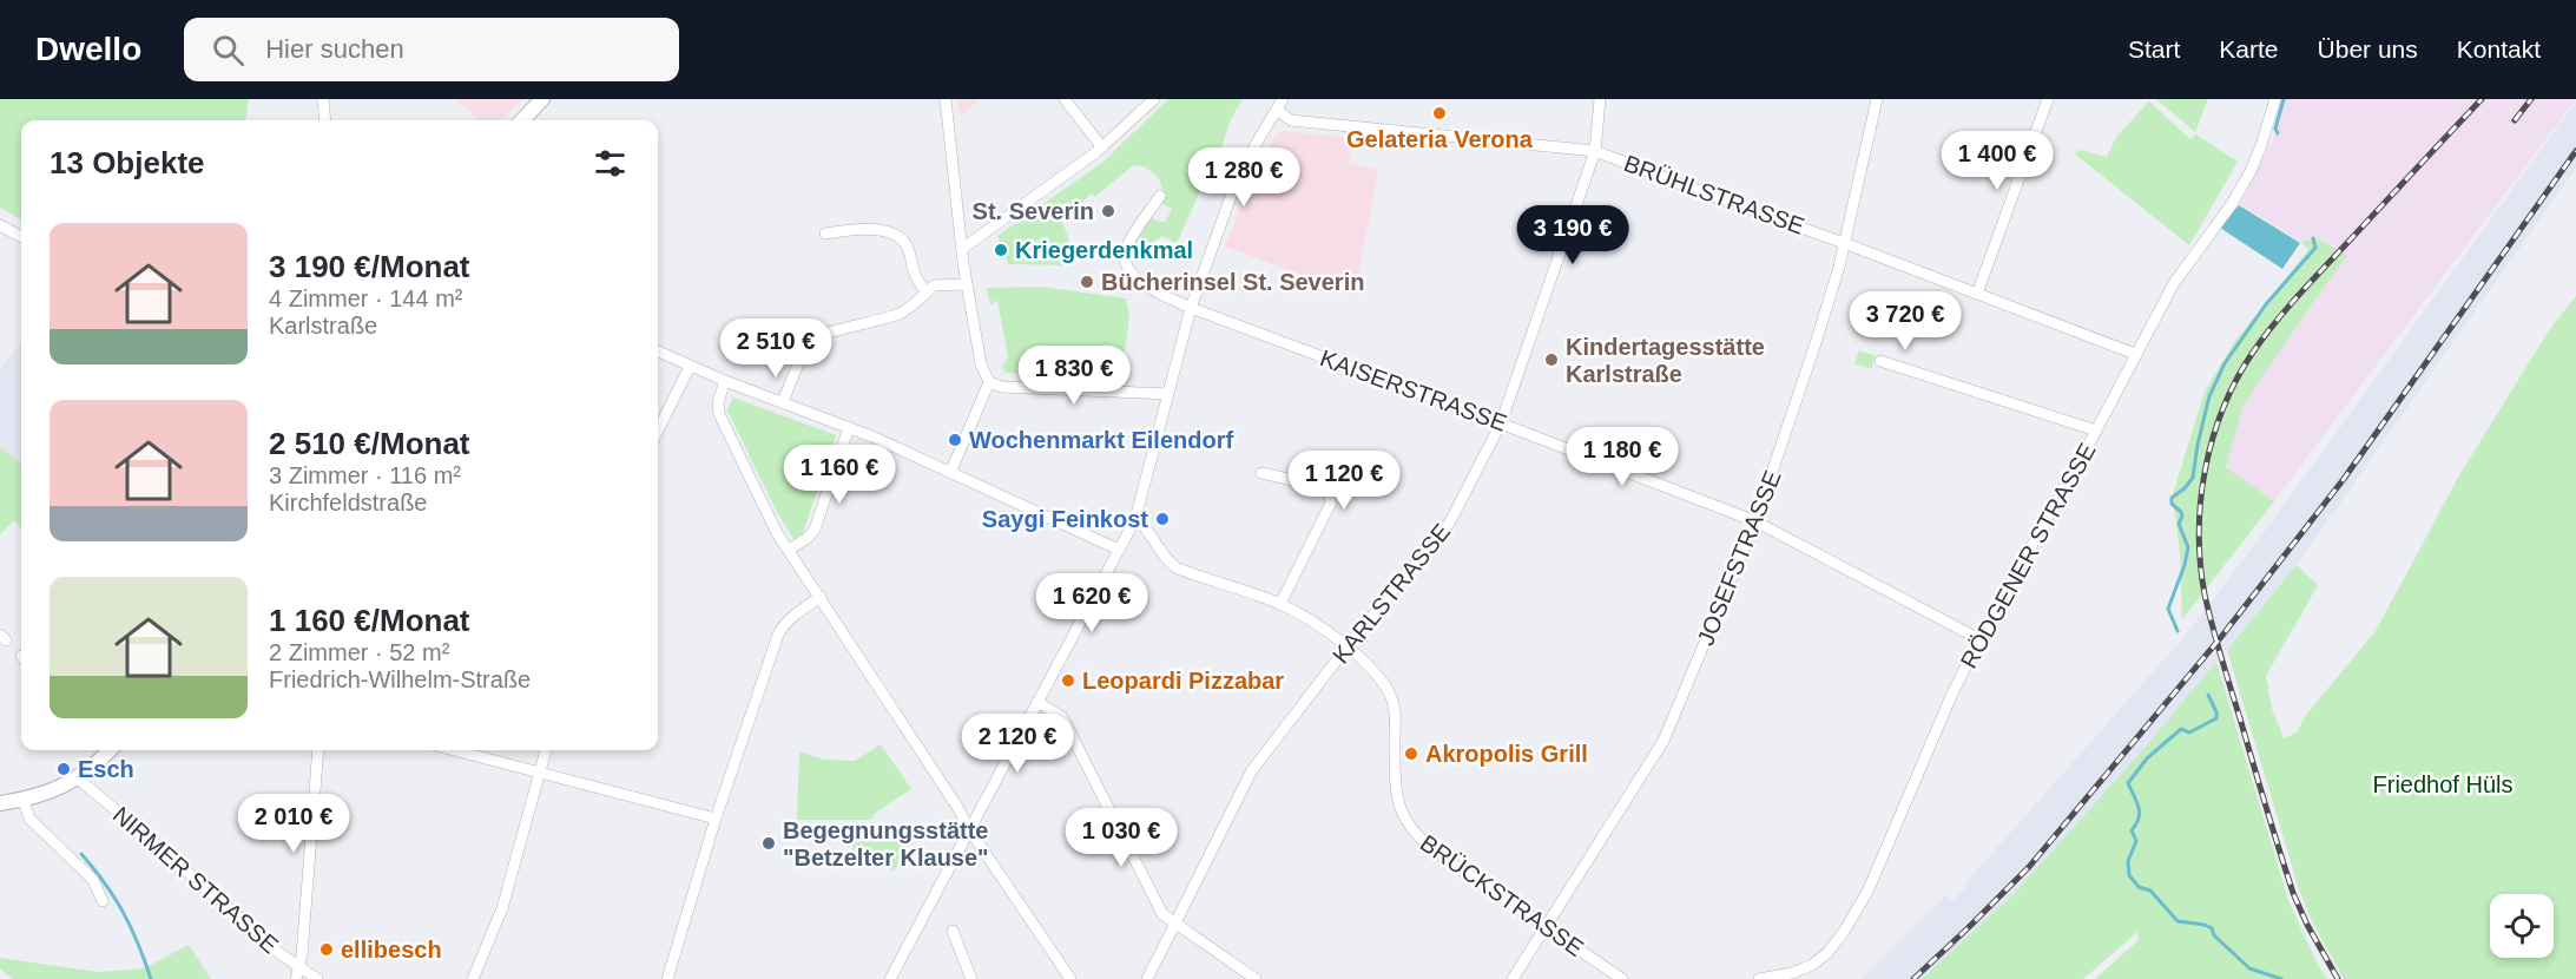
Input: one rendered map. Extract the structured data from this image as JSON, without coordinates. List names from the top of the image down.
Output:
{
  "streets": {
    "street": [
      "BRÜHLSTRASSE",
      "KAISERSTRASSE",
      "RÖDGENER STRASSE",
      "JOSEFSTRASSE",
      "KARLSTRASSE",
      "NIRMER STRASSE",
      "BRÜCKSTRASSE"
    ]
  },
  "crossings": [
    ["BRÜHLSTRASSE", "RÖDGENER STRASSE"],
    ["BRÜHLSTRASSE", "JOSEFSTRASSE"],
    ["BRÜHLSTRASSE", "KARLSTRASSE"],
    ["KAISERSTRASSE", "RÖDGENER STRASSE"],
    ["KAISERSTRASSE", "JOSEFSTRASSE"],
    ["KAISERSTRASSE", "KARLSTRASSE"],
    ["JOSEFSTRASSE", "BRÜCKSTRASSE"],
    ["KARLSTRASSE", "BRÜCKSTRASSE"]
  ],
  "parks": ["Friedhof Hüls"],
  "places": [
    "Gelateria Verona",
    "St. Severin",
    "Kriegerdenkmal",
    "Bücherinsel St. Severin",
    "Kindertagesstätte Karlstraße",
    "Wochenmarkt Eilendorf",
    "Saygi Feinkost",
    "Leopardi Pizzabar",
    "Akropolis Grill",
    "Esch",
    "Begegnungsstätte \"Betzelter Klause\"",
    "ellibesch"
  ],
  "page": {
    "header": "Dwello",
    "search": "Hier suchen",
    "nav": [
      "Start",
      "Karte",
      "Über uns",
      "Kontakt"
    ],
    "heading": "13 Objekte",
    "price": [
      "1 400 €",
      "1 280 €",
      "3 190 €",
      "3 720 €",
      "2 510 €",
      "1 830 €",
      "1 180 €",
      "1 160 €",
      "1 120 €",
      "1 620 €",
      "2 120 €",
      "2 010 €",
      "1 030 €"
    ],
    "list": [
      {
        "name": "3 190 €/Monat",
        "note": "4 Zimmer · 144 m² · Karlstraße"
      },
      {
        "name": "2 510 €/Monat",
        "note": "3 Zimmer · 116 m² · Kirchfeldstraße"
      },
      {
        "name": "1 160 €/Monat",
        "note": "2 Zimmer · 52 m² · Friedrich-Wilhelm-Straße"
      }
    ]
  }
}
